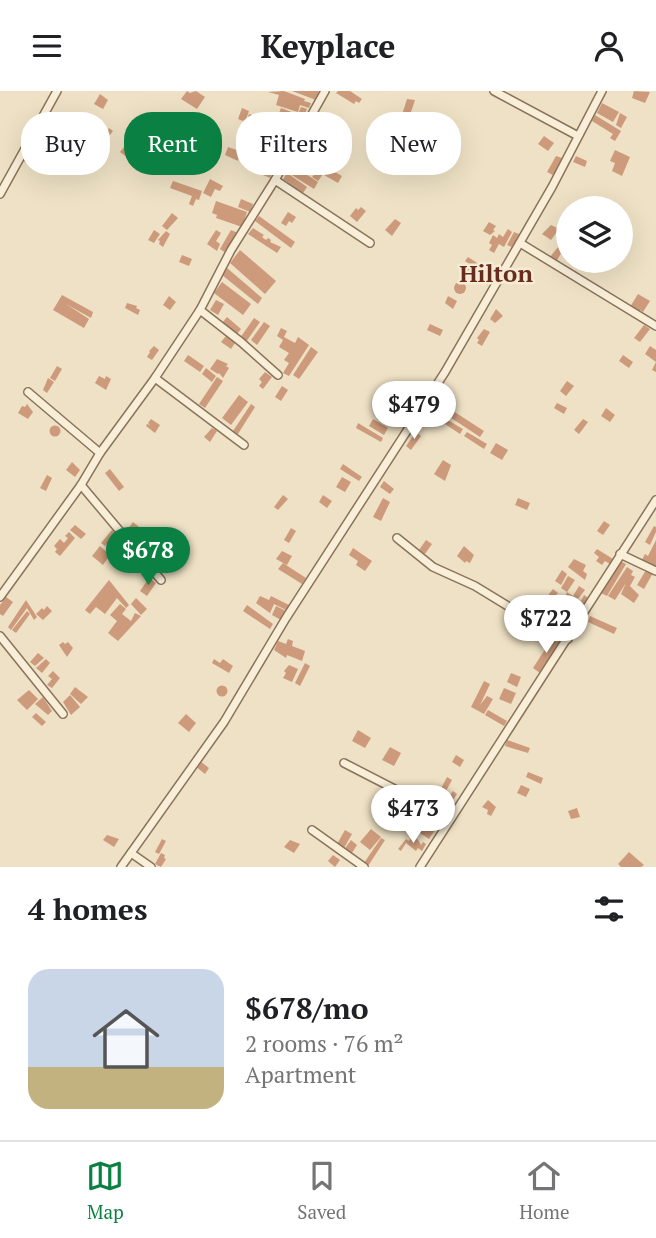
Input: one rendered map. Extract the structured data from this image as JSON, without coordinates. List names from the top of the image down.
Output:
{
  "districts": ["Hilton"],
  "page": {
    "header": "Keyplace",
    "chip": [
      "Buy",
      "Rent",
      "Filters",
      "New"
    ],
    "price": [
      "$479",
      "$678",
      "$722",
      "$473"
    ],
    "heading": "4 homes",
    "list": [
      {
        "name": "$678/mo",
        "note": "2 rooms · 76 m² · Apartment"
      }
    ],
    "tabs": ["Map", "Saved", "Home"]
  }
}
